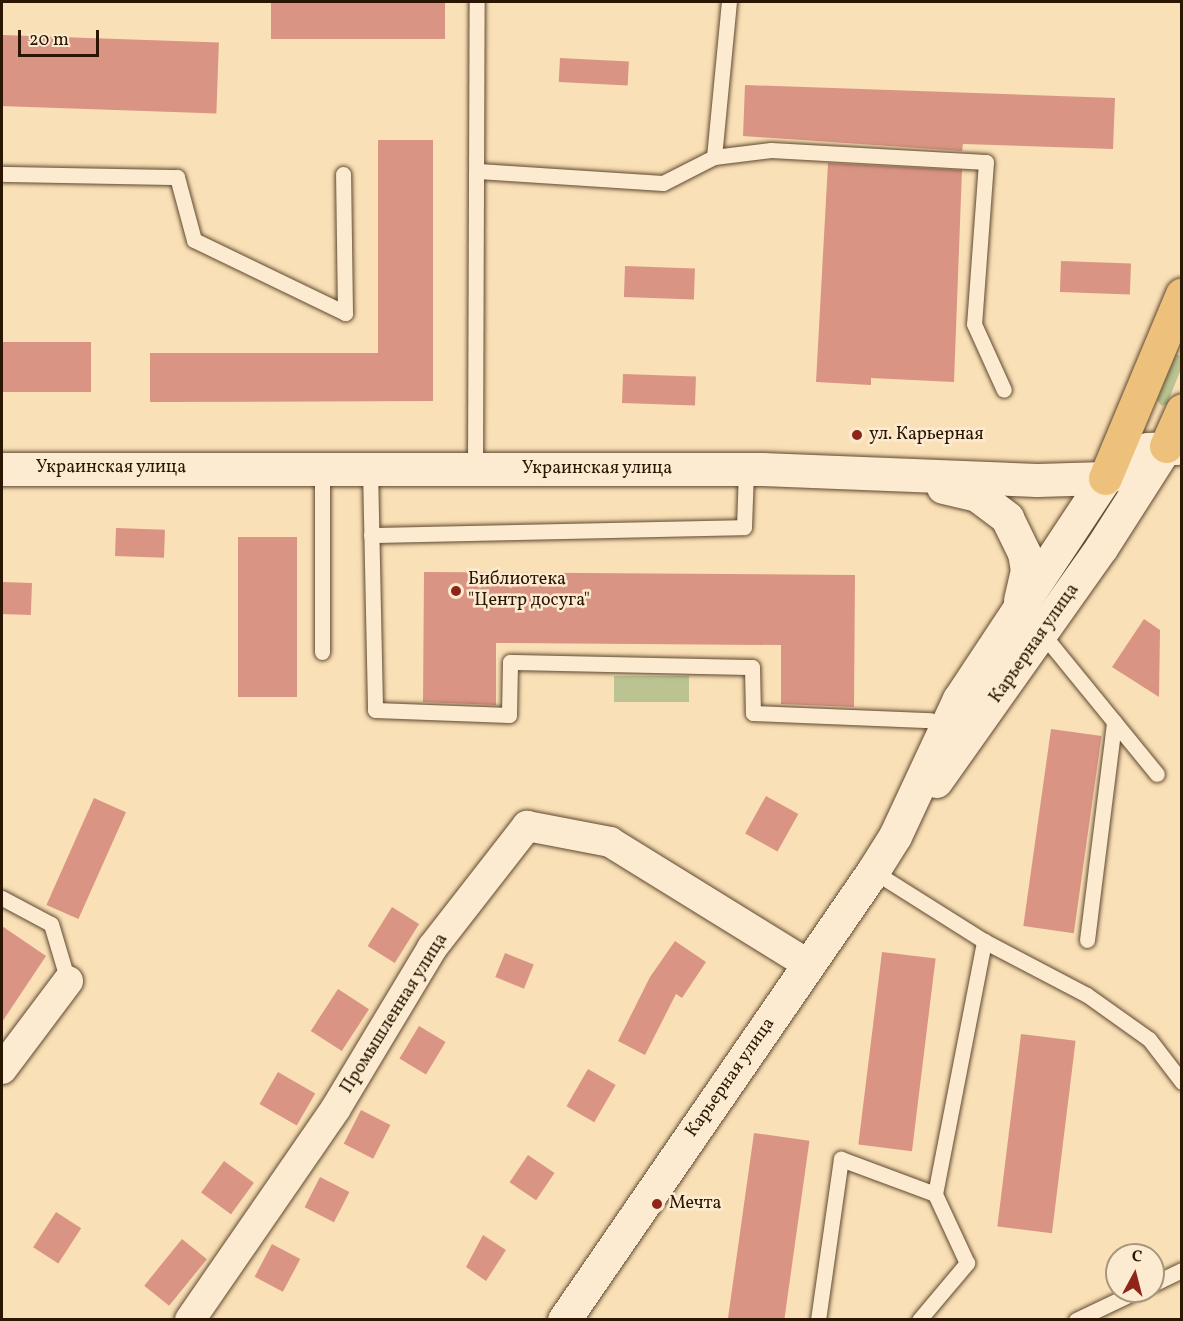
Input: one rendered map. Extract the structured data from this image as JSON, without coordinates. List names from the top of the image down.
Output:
{
  "streets": {
    "street": ["Украинская улица", "Карьерная улица", "Промышленная улица"]
  },
  "crossings": [
    ["Украинская улица", "Карьерная улица"],
    ["Карьерная улица", "Промышленная улица"]
  ],
  "places": ["ул. Карьерная", "Библиотека \"Центр досуга\"", "Мечта"],
  "scale_bar": "20 m",
  "north": "top"
}
